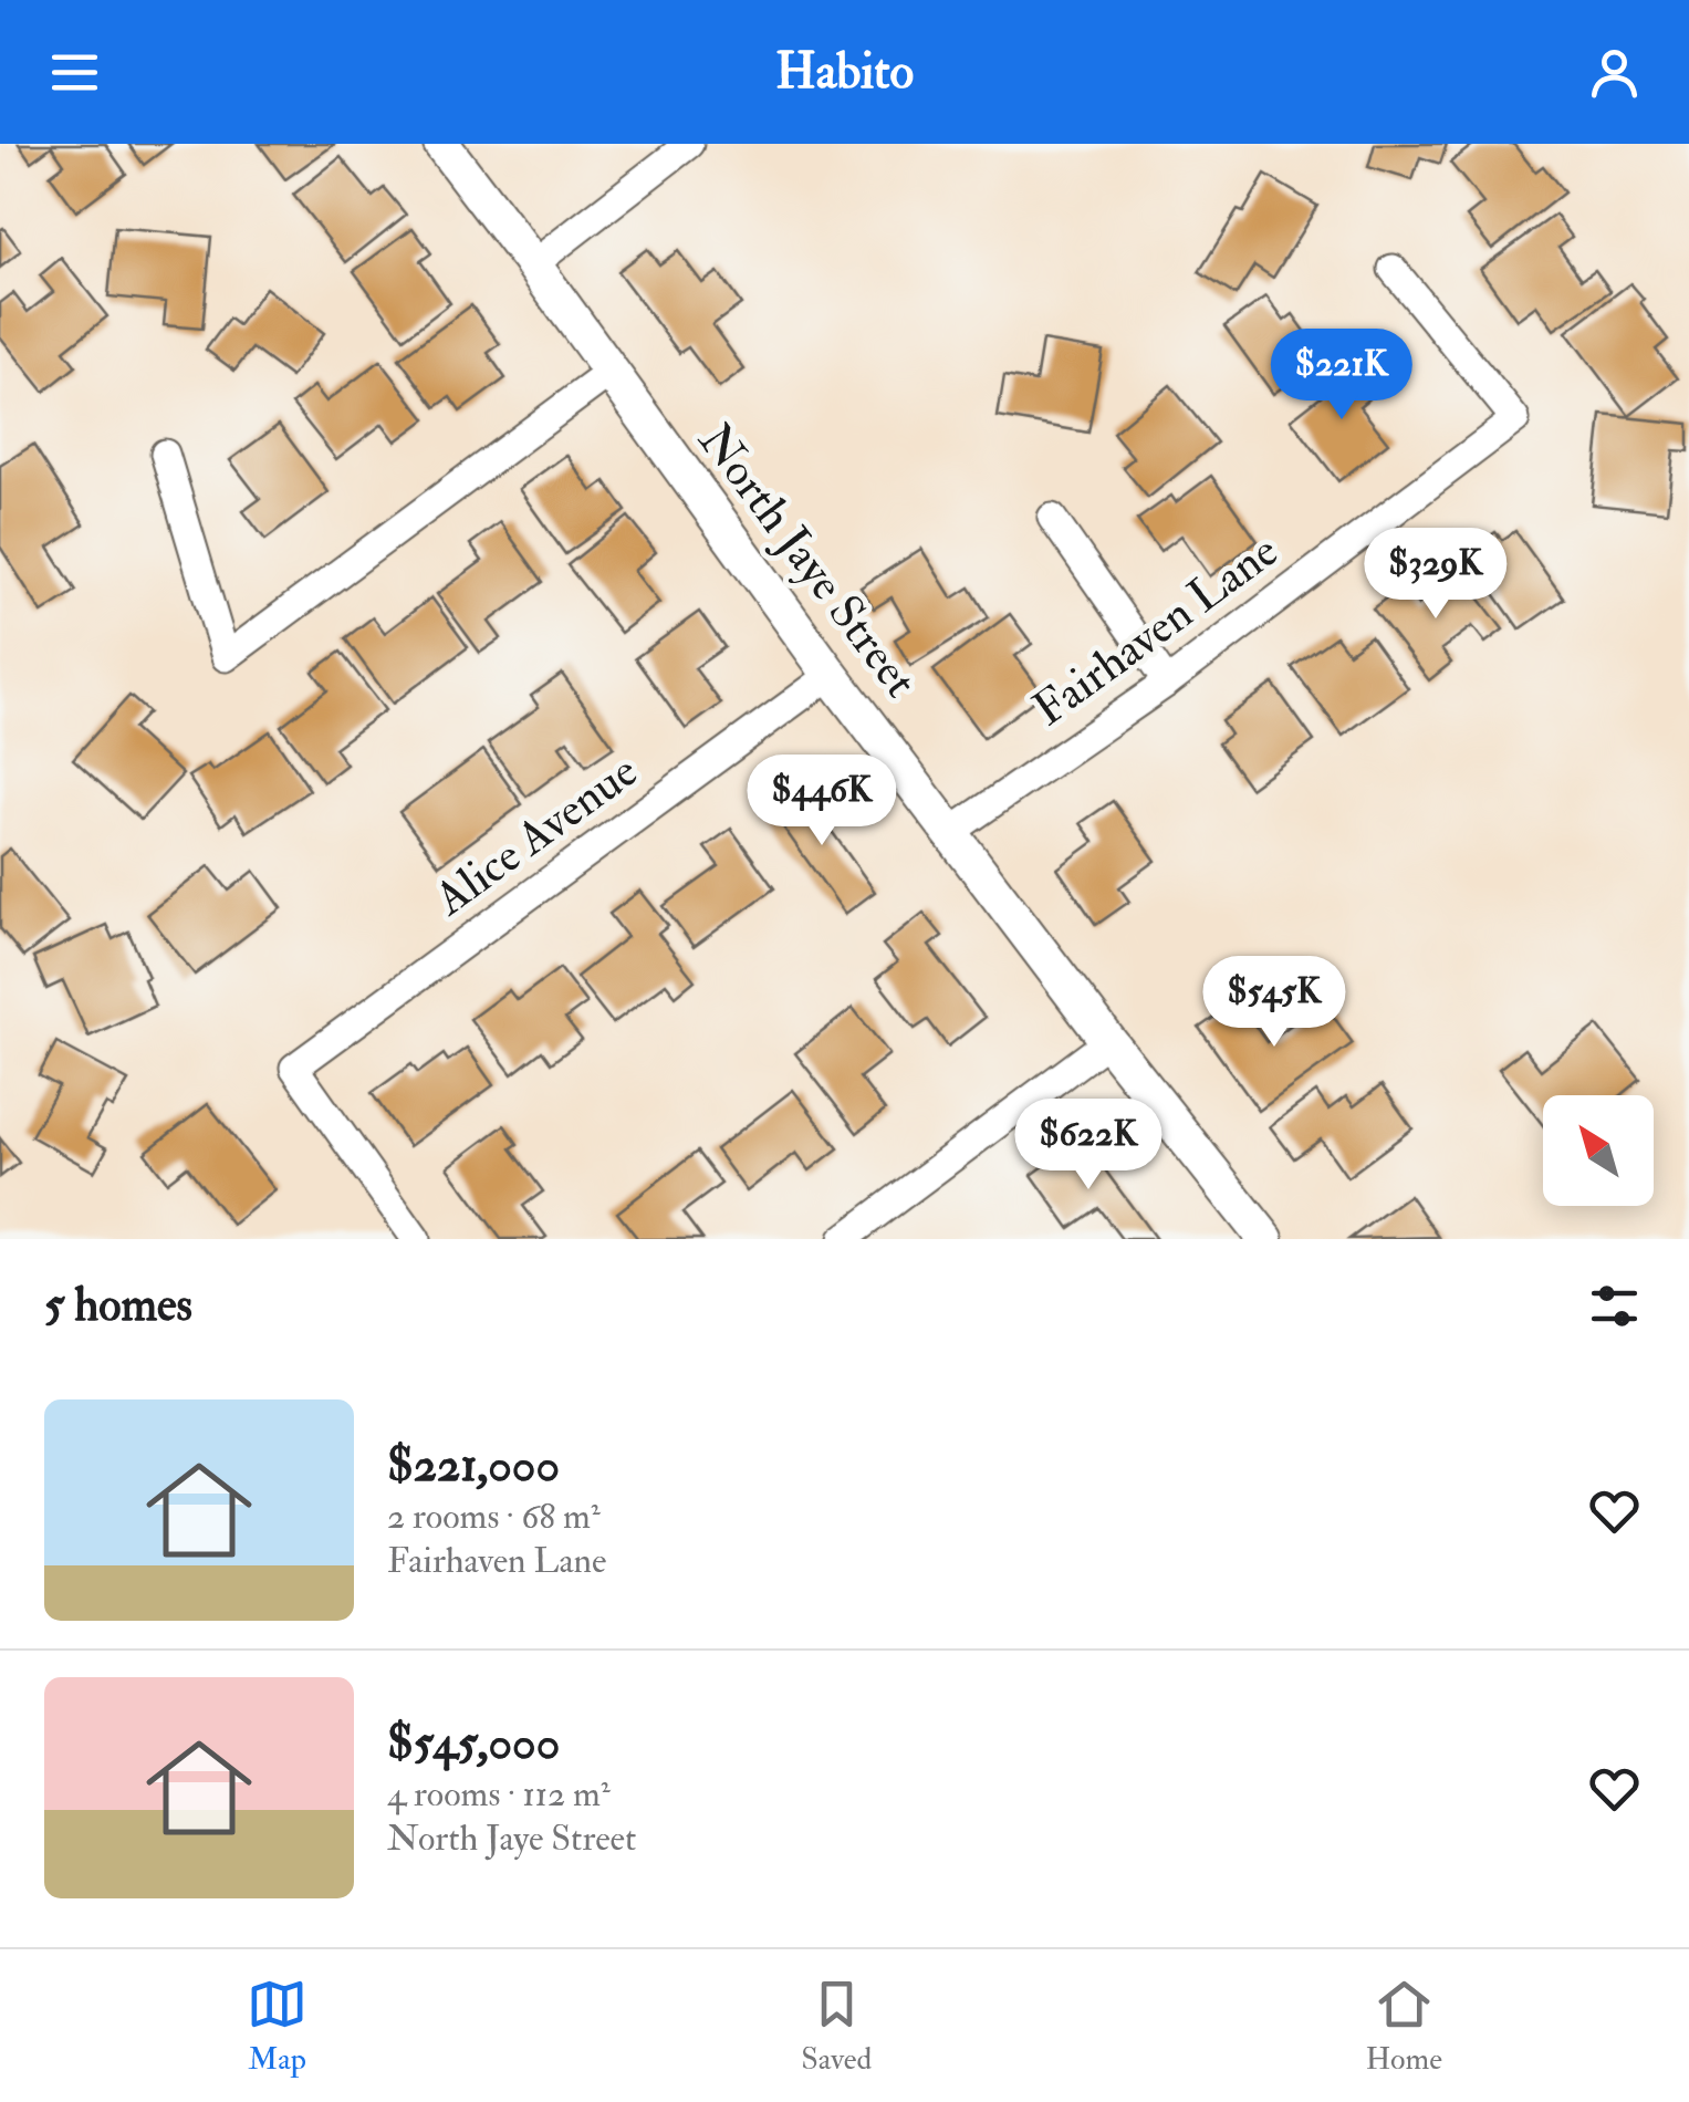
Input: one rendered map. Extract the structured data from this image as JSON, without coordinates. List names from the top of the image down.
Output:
{
  "streets": {
    "street": ["North Jaye Street", "Fairhaven Lane", "Alice Avenue"]
  },
  "crossings": [
    ["North Jaye Street", "Fairhaven Lane"],
    ["North Jaye Street", "Alice Avenue"]
  ],
  "north": "top left",
  "page": {
    "header": "Habito",
    "price": [
      "$221K",
      "$329K",
      "$446K",
      "$545K",
      "$622K"
    ],
    "heading": "5 homes",
    "list": [
      {
        "name": "$221,000",
        "note": "2 rooms · 68 m² · Fairhaven Lane"
      },
      {
        "name": "$545,000",
        "note": "4 rooms · 112 m² · North Jaye Street"
      }
    ],
    "tabs": ["Map", "Saved", "Home"]
  }
}
